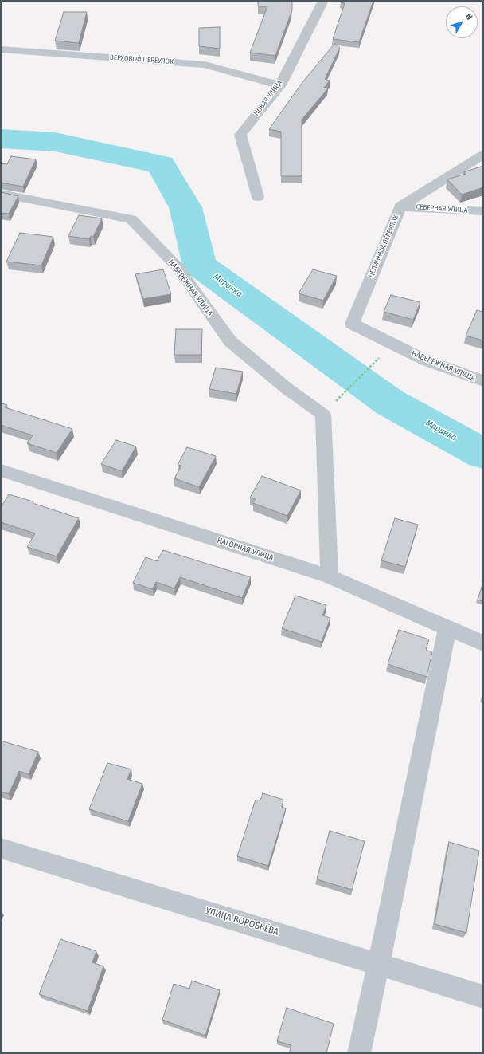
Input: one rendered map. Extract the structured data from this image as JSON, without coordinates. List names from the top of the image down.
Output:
{
  "streets": {
    "street": [
      "ВЕРХОВОЙ ПЕРЕУЛОК",
      "НОВАЯ УЛИЦА",
      "СЕВЕРНАЯ УЛИЦА",
      "ЦЕЛИННЫЙ ПЕРЕУЛОК",
      "НАБЕРЕЖНАЯ УЛИЦА",
      "НАГОРНАЯ УЛИЦА",
      "УЛИЦА ВОРОБЬЁВА"
    ]
  },
  "crossings": [
    ["ВЕРХОВОЙ ПЕРЕУЛОК", "НОВАЯ УЛИЦА"],
    ["СЕВЕРНАЯ УЛИЦА", "ЦЕЛИННЫЙ ПЕРЕУЛОК"],
    ["ЦЕЛИННЫЙ ПЕРЕУЛОК", "НАБЕРЕЖНАЯ УЛИЦА"],
    ["НАБЕРЕЖНАЯ УЛИЦА", "НАГОРНАЯ УЛИЦА"]
  ],
  "water": ["Маринка"],
  "north": "top right"
}
